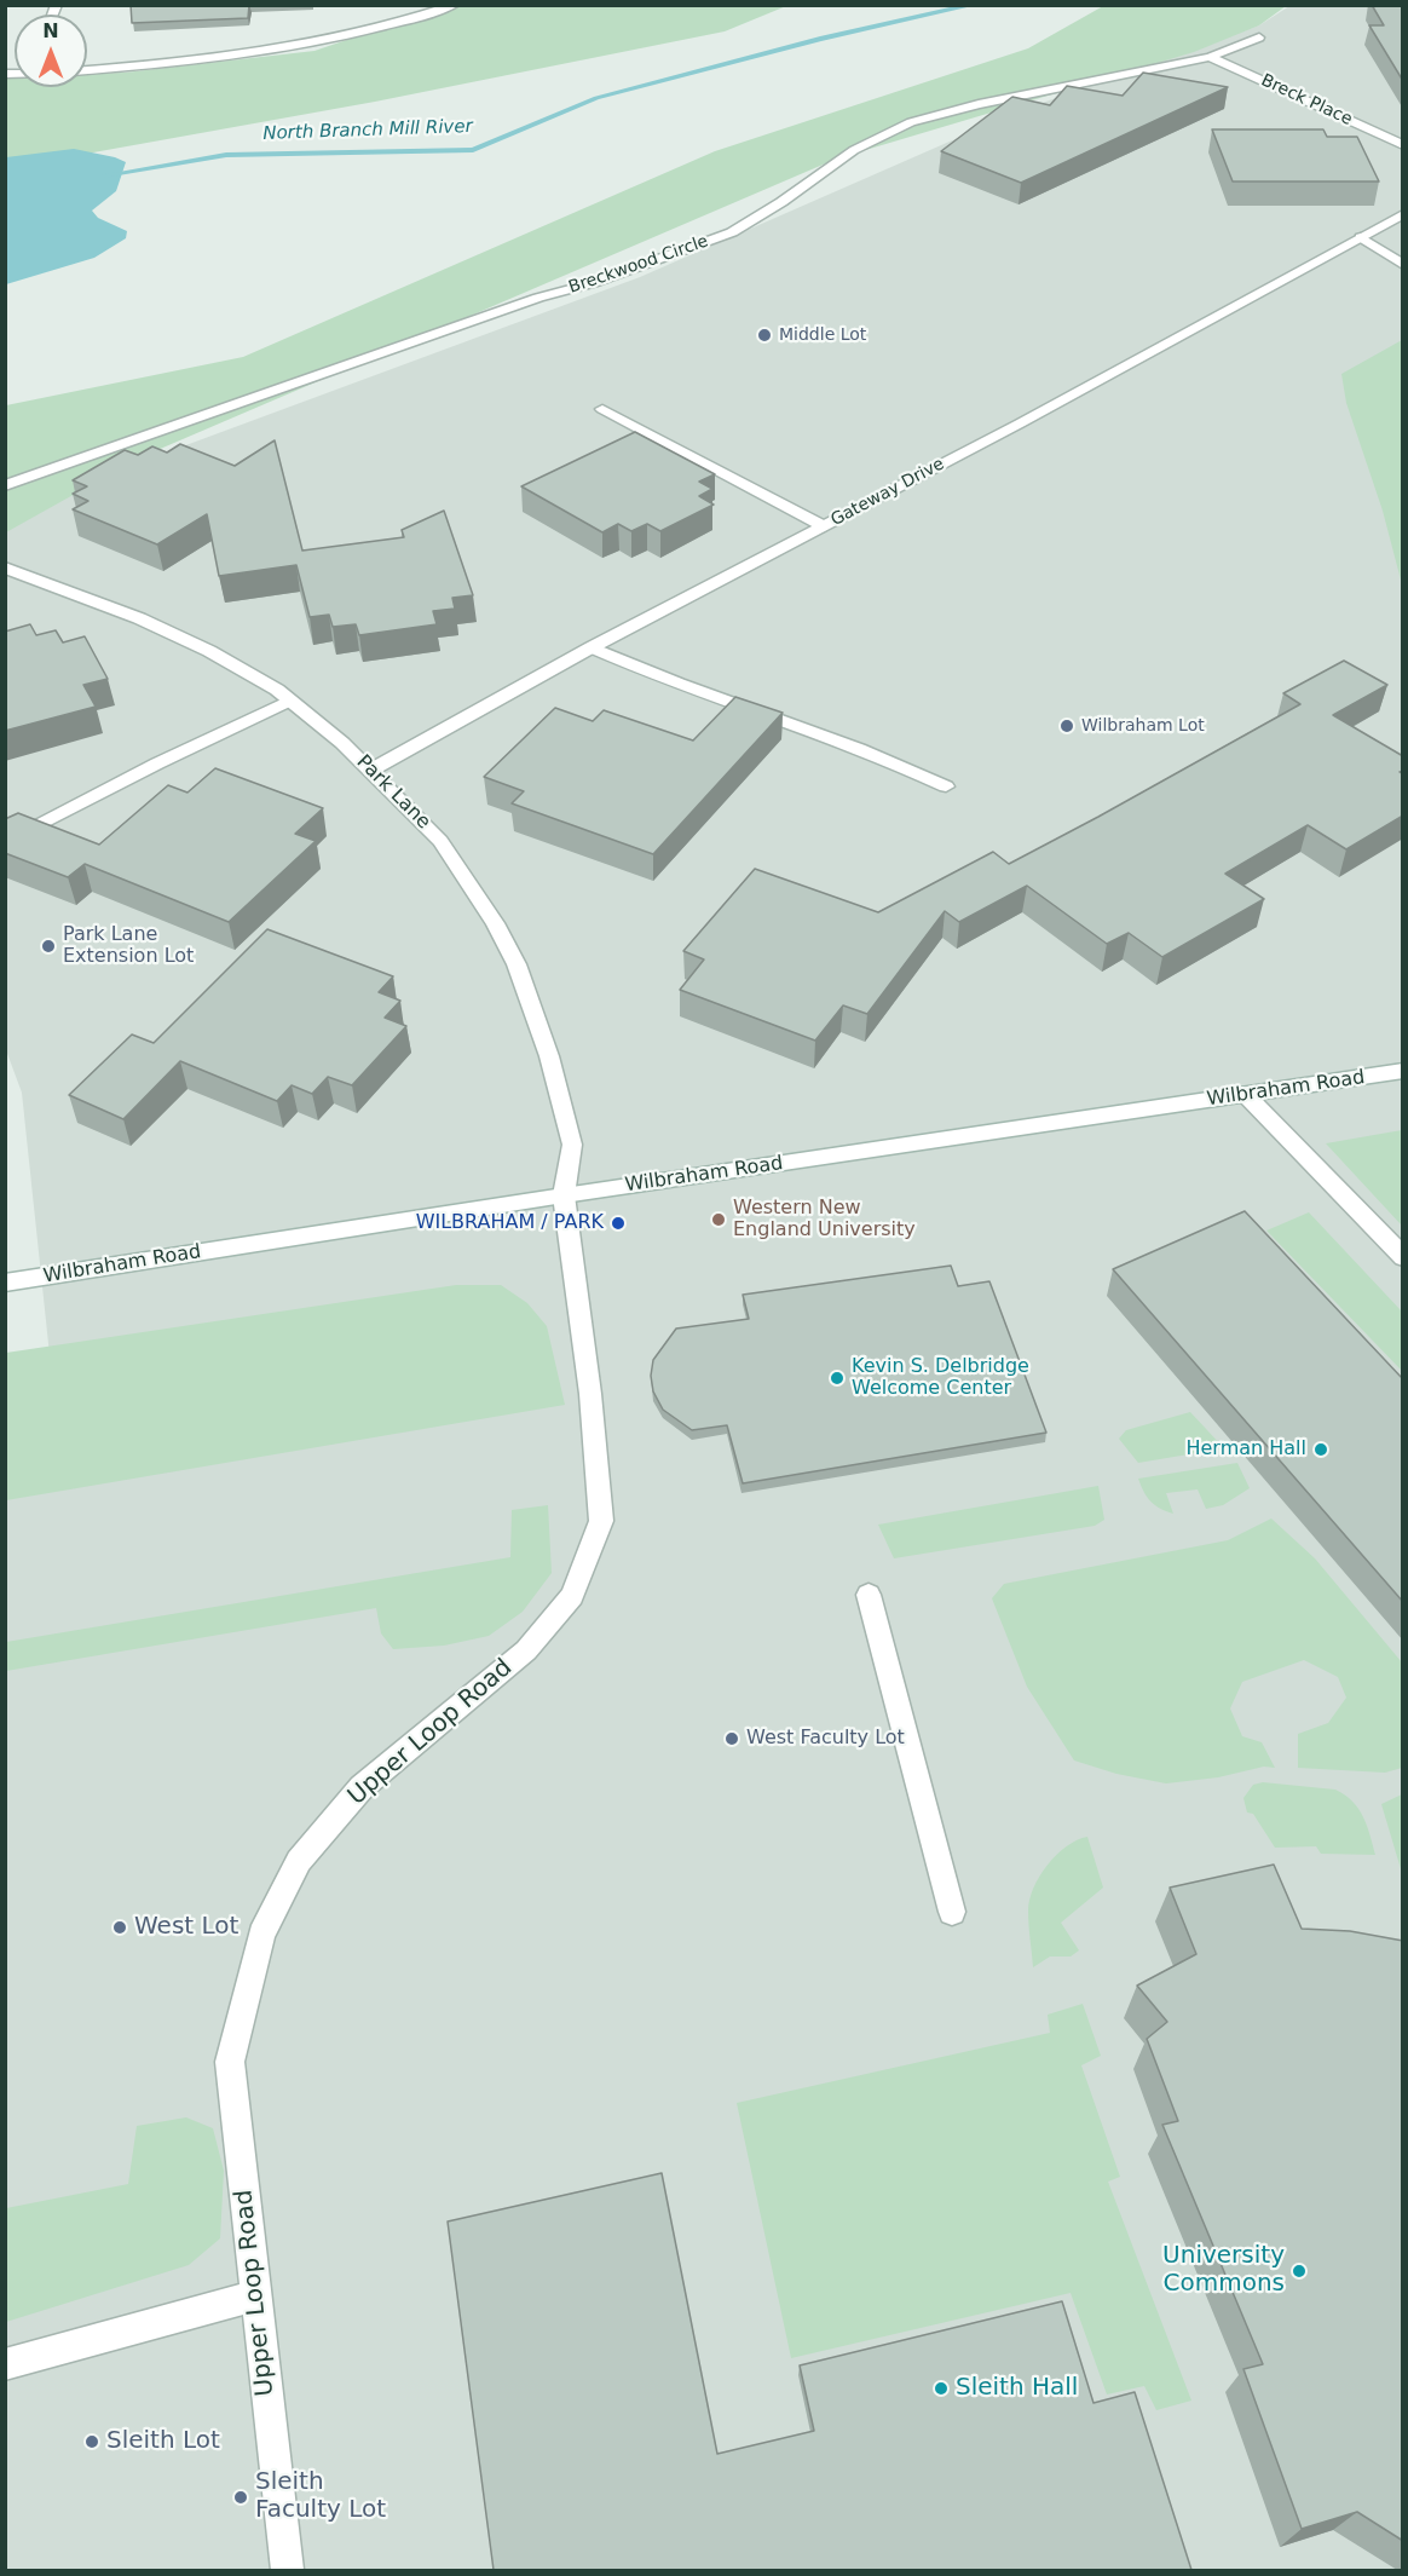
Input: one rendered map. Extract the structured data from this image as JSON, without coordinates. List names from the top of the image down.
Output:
{
  "streets": {
    "street": [
      "Breck Place",
      "Breckwood Circle",
      "Gateway Drive",
      "Park Lane",
      "Wilbraham Road",
      "Upper Loop Road"
    ]
  },
  "crossings": [
    ["Breck Place", "Breckwood Circle"],
    ["Gateway Drive", "Park Lane"],
    ["Park Lane", "Wilbraham Road"],
    ["Park Lane", "Upper Loop Road"],
    ["Wilbraham Road", "Upper Loop Road"]
  ],
  "water": ["North Branch Mill River"],
  "places": [
    "Middle Lot",
    "Wilbraham Lot",
    "Park Lane Extension Lot",
    "Western New England University",
    "WILBRAHAM / PARK",
    "Kevin S. Delbridge Welcome Center",
    "Herman Hall",
    "West Faculty Lot",
    "West Lot",
    "University Commons",
    "Sleith Hall",
    "Sleith Lot",
    "Sleith Faculty Lot"
  ],
  "north": "top"
}
